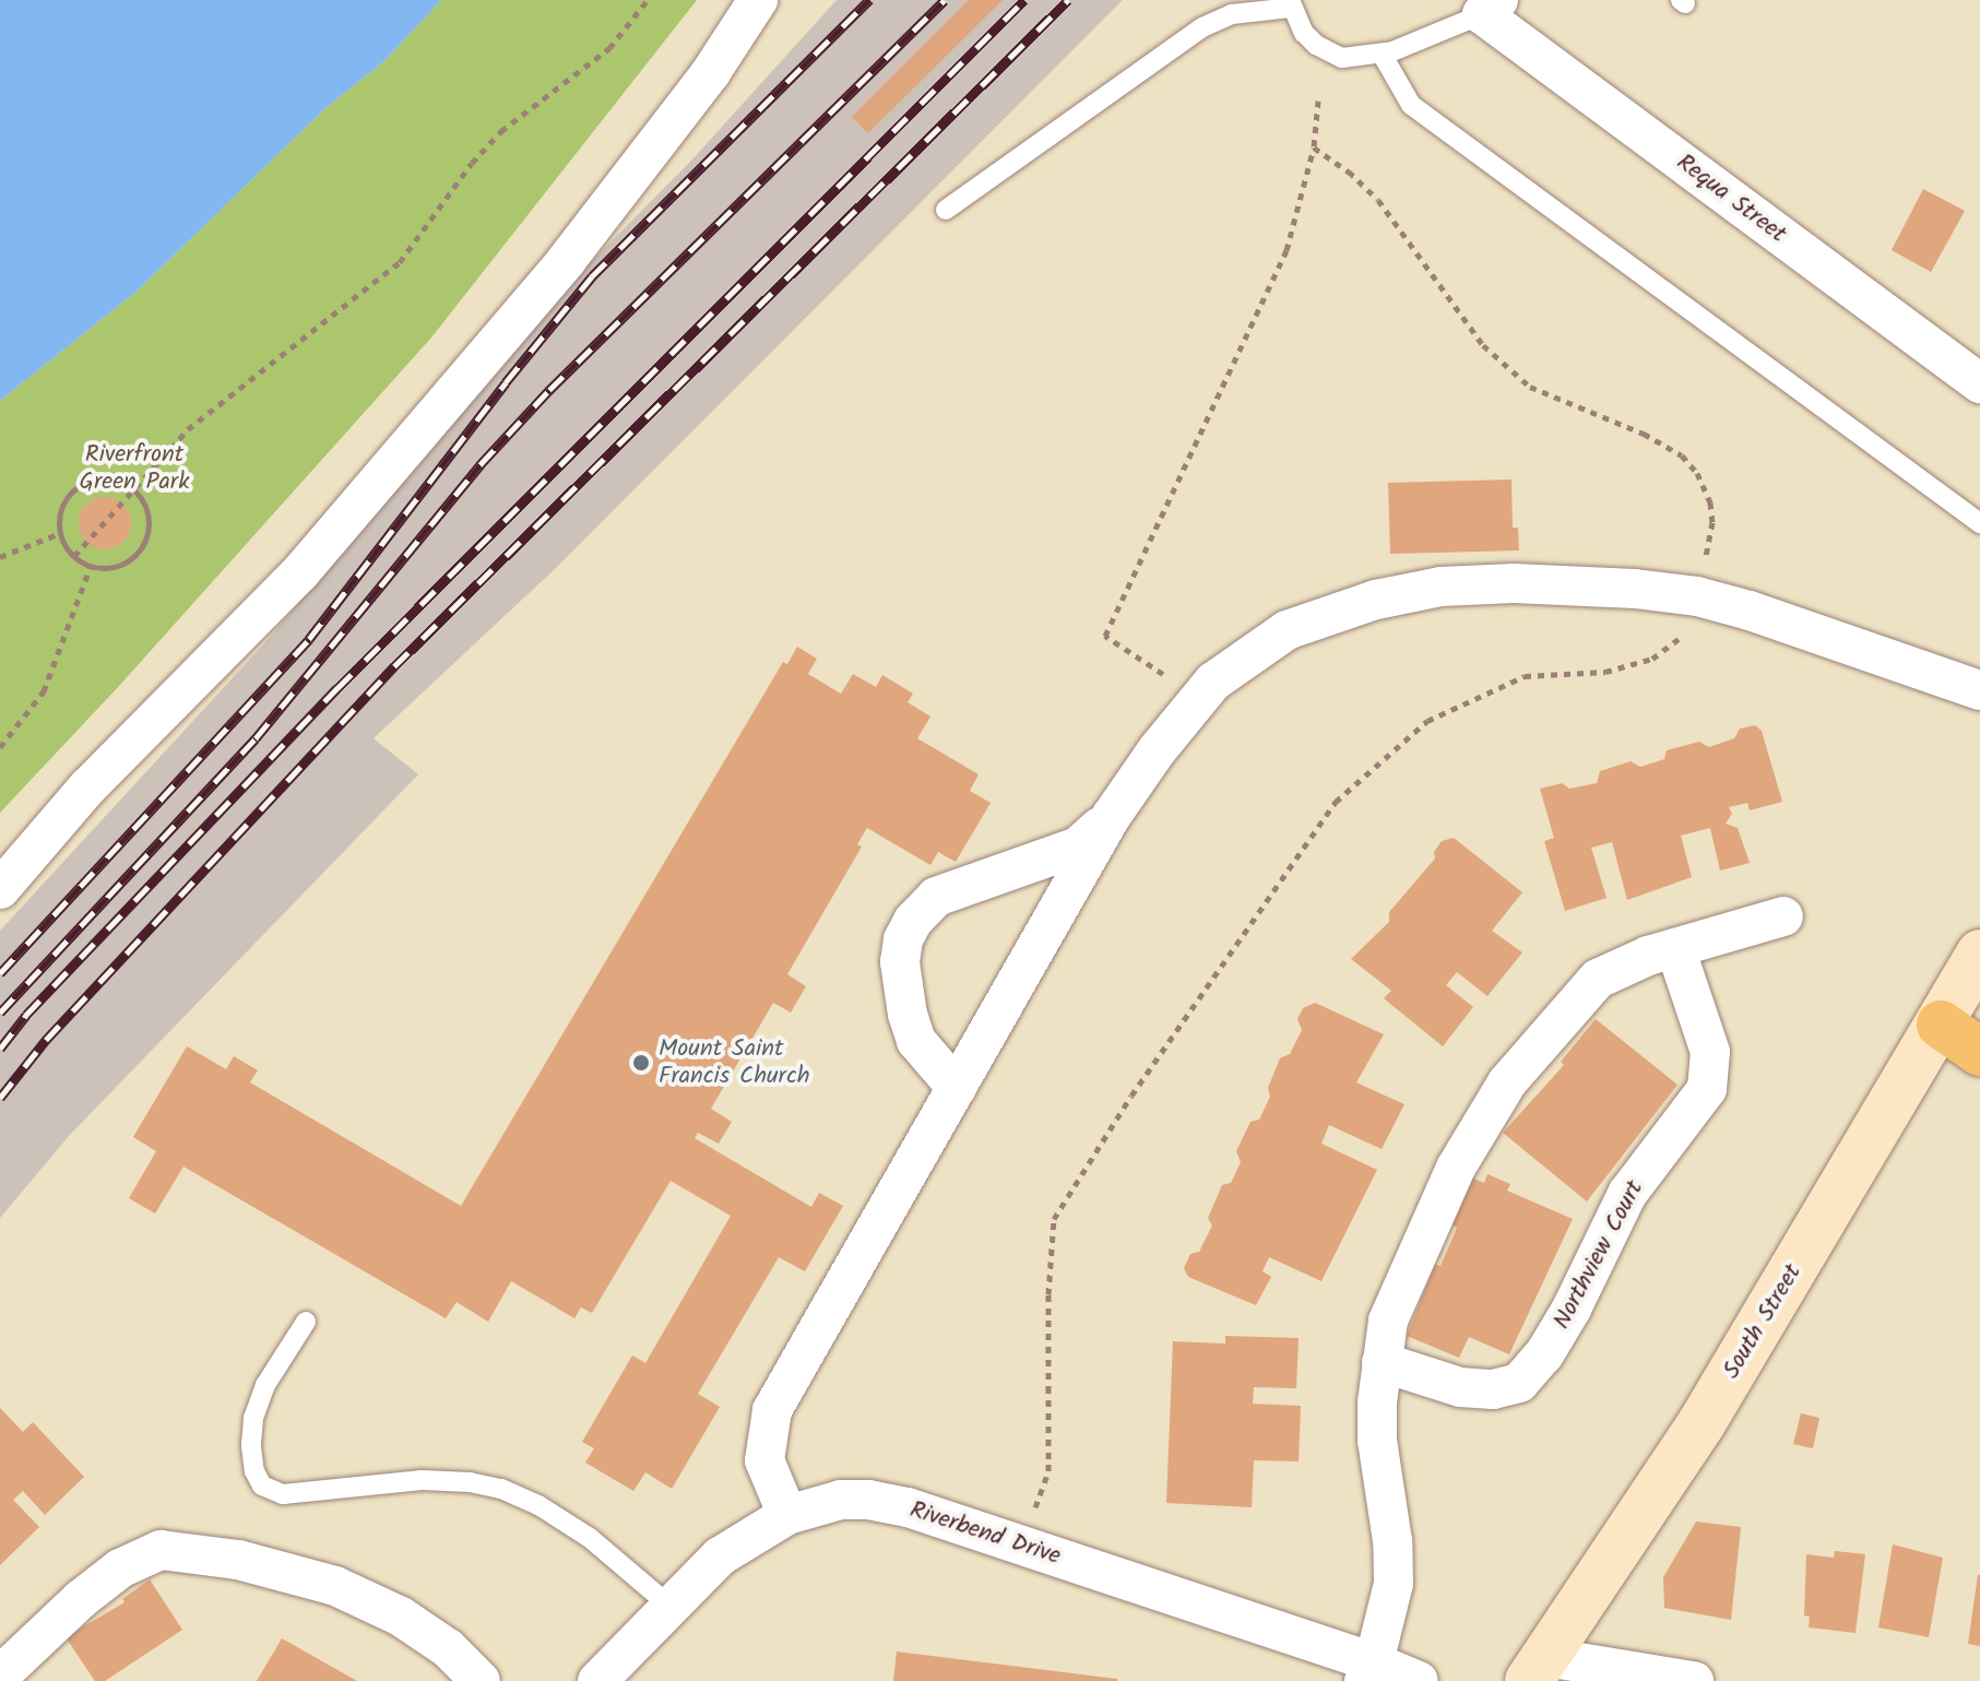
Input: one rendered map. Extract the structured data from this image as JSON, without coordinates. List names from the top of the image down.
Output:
{
  "streets": {
    "street": [
      "Requa Street",
      "Northview Court",
      "South Street",
      "Riverbend Drive"
    ]
  },
  "parks": ["Riverfront Green Park"],
  "places": ["Mount Saint Francis Church"]
}
